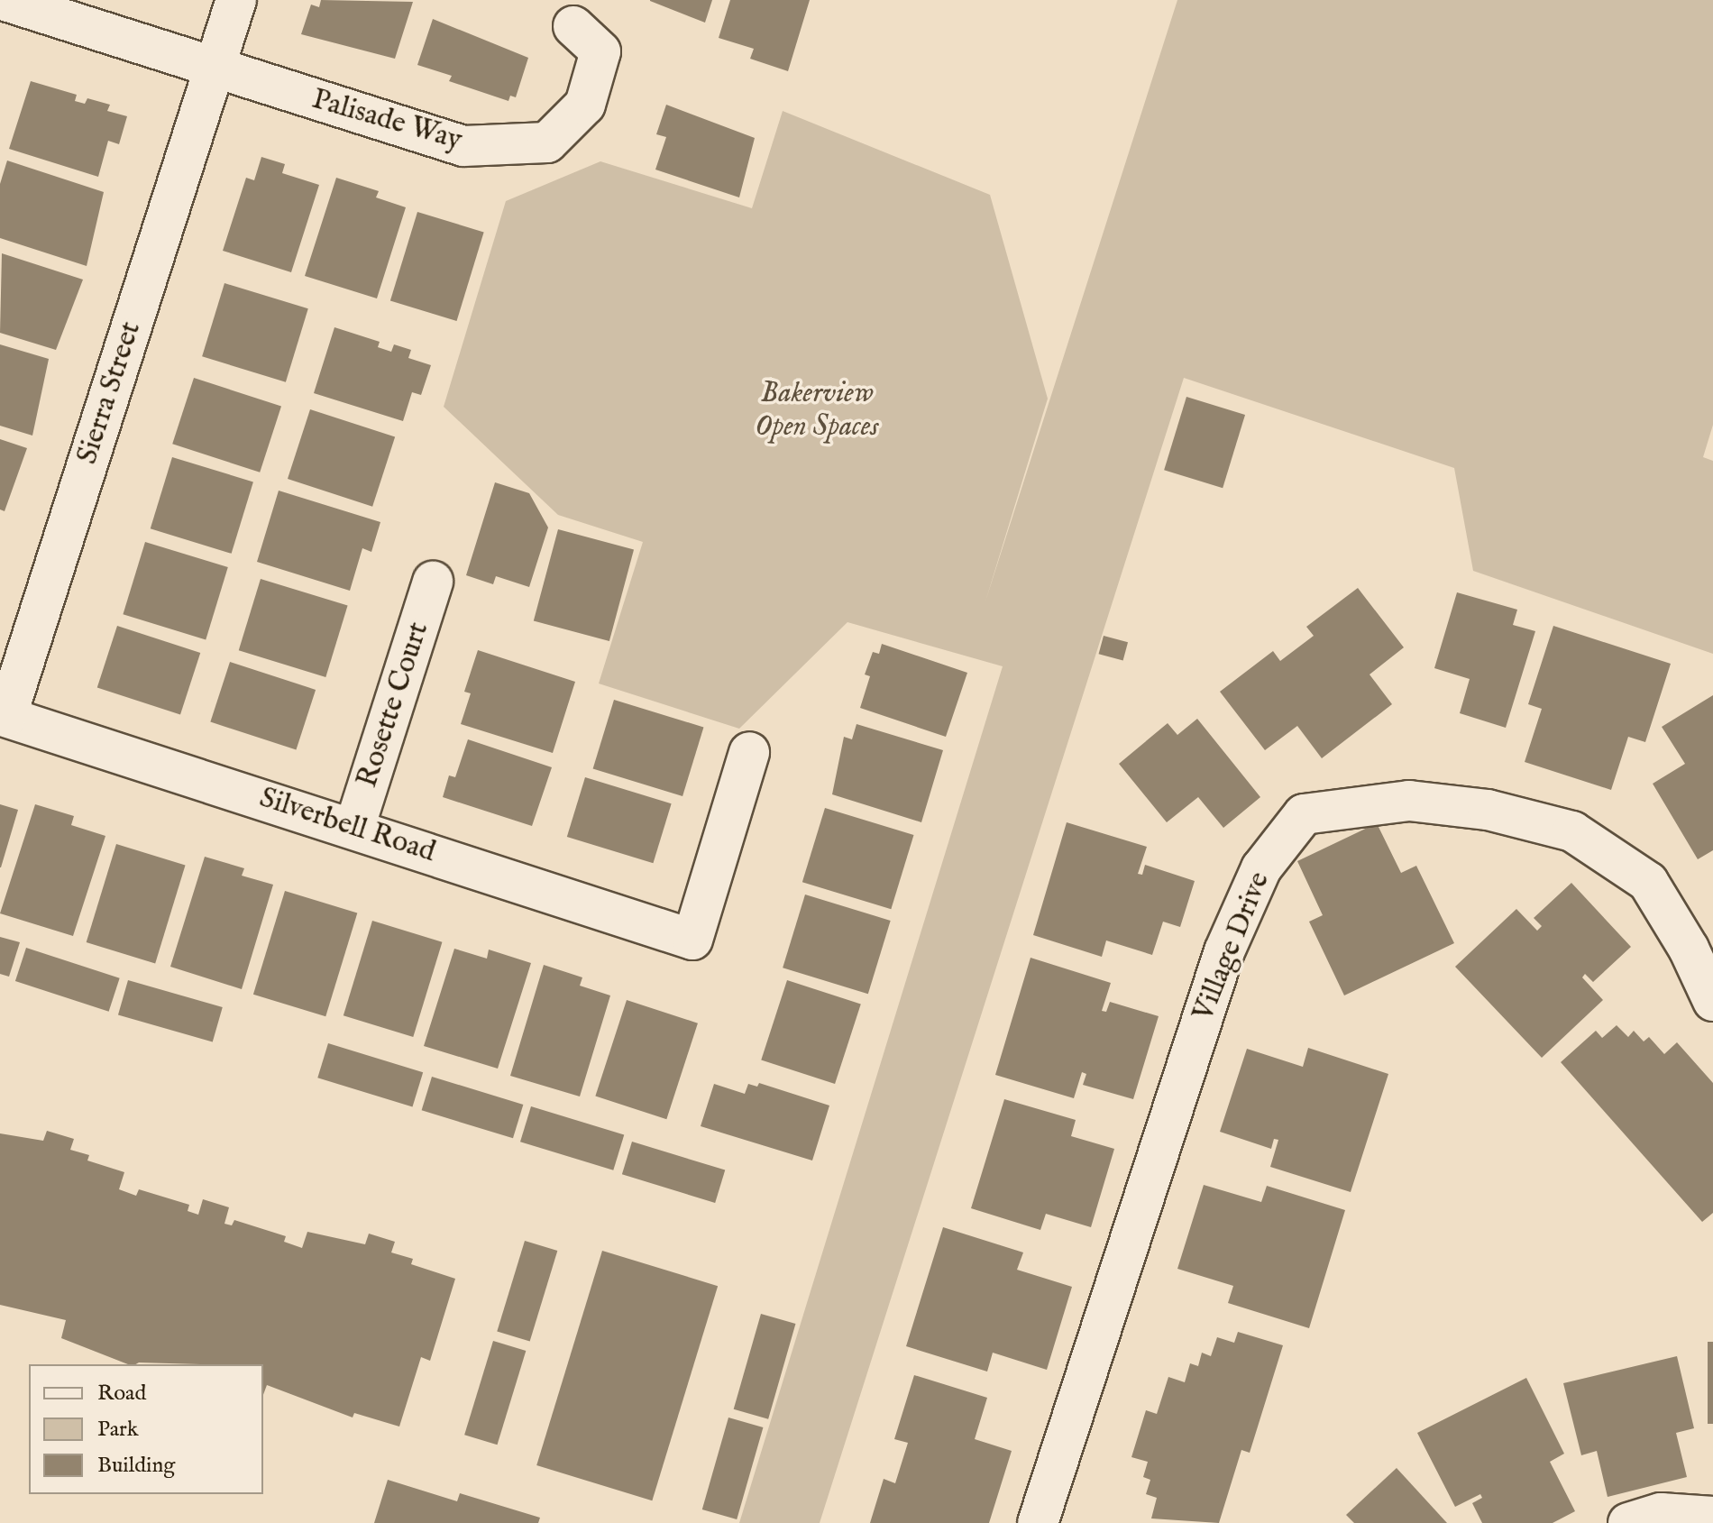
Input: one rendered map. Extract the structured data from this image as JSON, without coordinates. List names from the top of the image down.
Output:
{
  "streets": {
    "street": [
      "Palisade Way",
      "Sierra Street",
      "Rosette Court",
      "Silverbell Road",
      "Village Drive"
    ]
  },
  "crossings": [
    ["Palisade Way", "Sierra Street"],
    ["Sierra Street", "Silverbell Road"],
    ["Rosette Court", "Silverbell Road"]
  ],
  "parks": ["Bakerview Open Spaces"],
  "legend": ["Road", "Park", "Building"]
}
